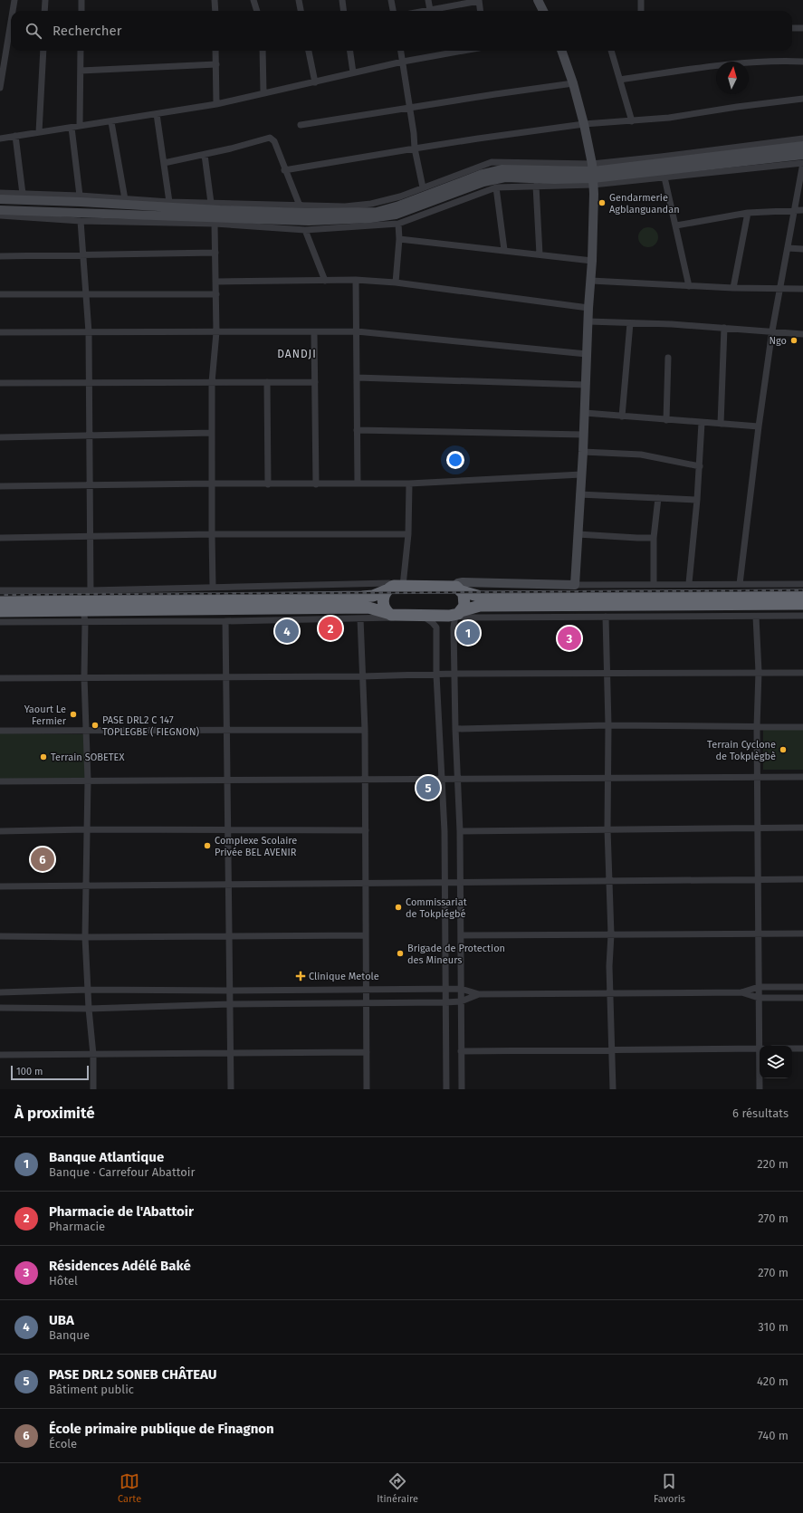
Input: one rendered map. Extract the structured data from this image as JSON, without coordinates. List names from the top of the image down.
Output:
{
  "districts": ["DANDJI"],
  "places": {
    "other": [
      "Gendarmerie Agblanguandan",
      "Ngo",
      "Yaourt Le Fermier",
      "PASE DRL2 C 147 TOPLEGBE ( FIEGNON)",
      "Terrain Cyclone de Tokplègbè",
      "Terrain SOBETEX",
      "Complexe Scolaire Privée BEL AVENIR",
      "Commissariat de Tokplégbé",
      "Brigade de Protection des Mineurs"
    ],
    "health": ["Clinique Metole"]
  },
  "scale_bar": "100 m",
  "north": "top",
  "page": {
    "search": "Rechercher",
    "pins": [
      "2",
      "4",
      "1",
      "3",
      "5",
      "6"
    ],
    "scale": "100 m",
    "heading": ["À proximité", "6 résultats"],
    "list": [
      {
        "mark": "1",
        "name": "Banque Atlantique",
        "note": "Banque · Carrefour Abattoir",
        "value": "220 m"
      },
      {
        "mark": "2",
        "name": "Pharmacie de l'Abattoir",
        "note": "Pharmacie",
        "value": "270 m"
      },
      {
        "mark": "3",
        "name": "Résidences Adélé Baké",
        "note": "Hôtel",
        "value": "270 m"
      },
      {
        "mark": "4",
        "name": "UBA",
        "note": "Banque",
        "value": "310 m"
      },
      {
        "mark": "5",
        "name": "PASE DRL2 SONEB CHÂTEAU",
        "note": "Bâtiment public",
        "value": "420 m"
      },
      {
        "mark": "6",
        "name": "École primaire publique de Finagnon",
        "note": "École",
        "value": "740 m"
      }
    ],
    "nav": ["Carte", "Itinéraire", "Favoris"]
  }
}
